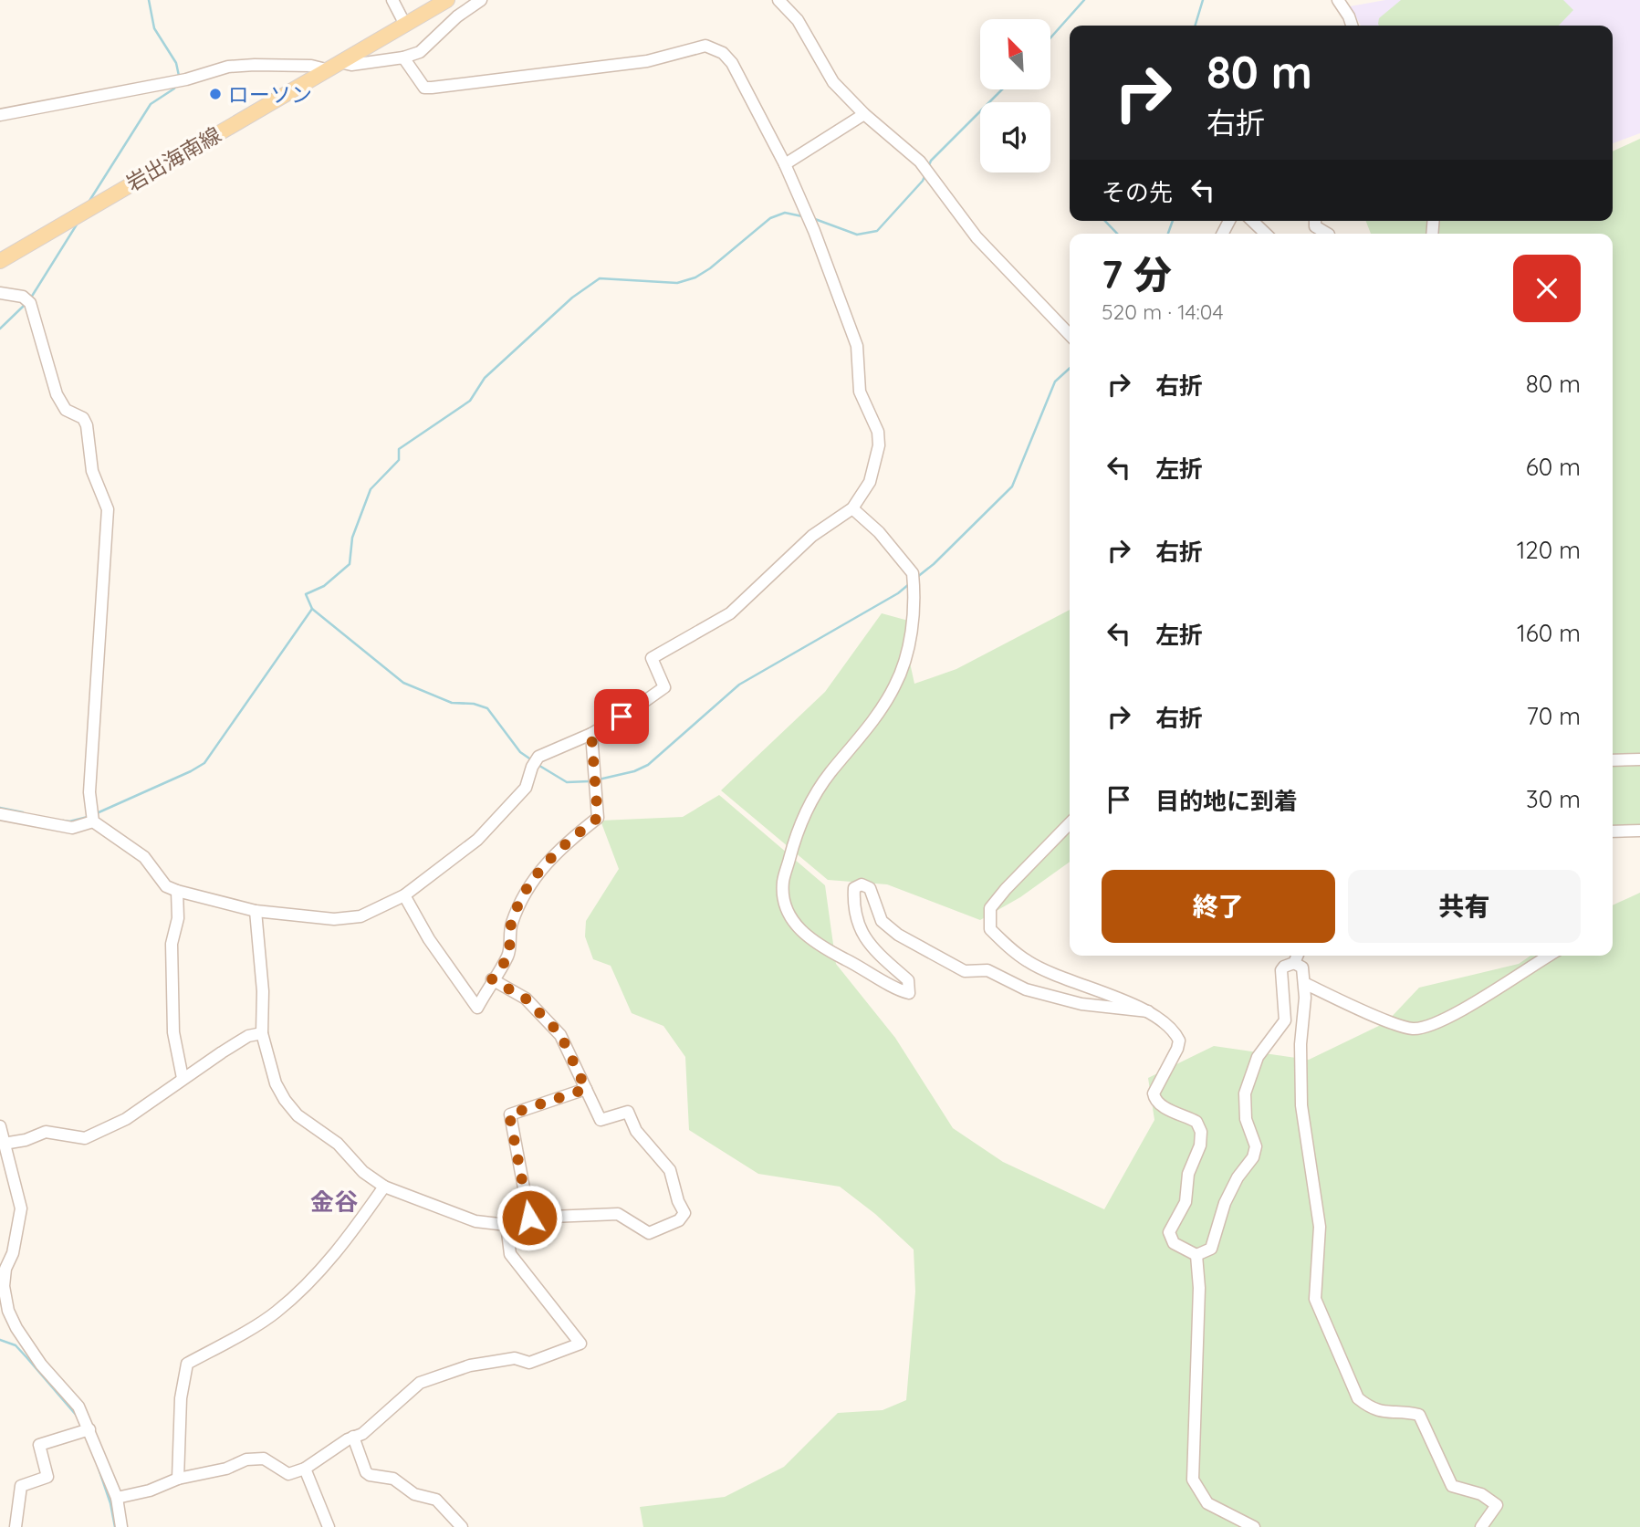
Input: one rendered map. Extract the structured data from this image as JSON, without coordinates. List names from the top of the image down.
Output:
{
  "streets": {
    "main road": ["岩出海南線"]
  },
  "districts": ["金谷"],
  "places": ["ローソン"],
  "north": "top left",
  "page": {
    "turn": ["80 m", "右折"],
    "then": "その先",
    "heading": ["7 分", "520 m · 14:04"],
    "list": [
      {
        "name": "右折",
        "value": "80 m"
      },
      {
        "name": "左折",
        "value": "60 m"
      },
      {
        "name": "右折",
        "value": "120 m"
      },
      {
        "name": "左折",
        "value": "160 m"
      },
      {
        "name": "右折",
        "value": "70 m"
      },
      {
        "name": "目的地に到着",
        "value": "30 m"
      }
    ],
    "buttons": ["終了", "共有"]
  }
}
